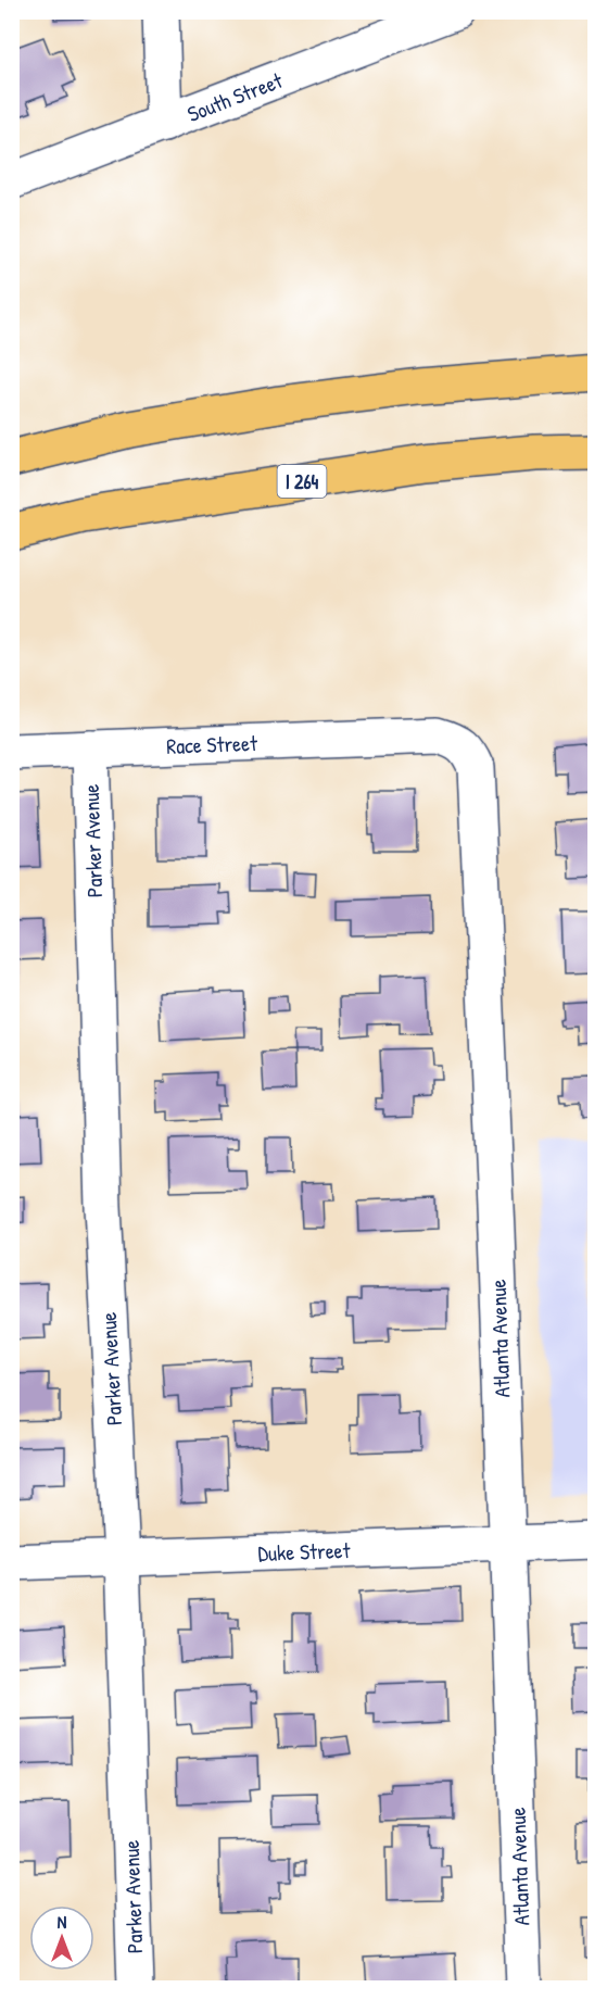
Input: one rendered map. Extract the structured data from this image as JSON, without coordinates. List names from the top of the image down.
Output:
{
  "streets": {
    "highway": ["I 264"],
    "street": [
      "South Street",
      "Race Street",
      "Parker Avenue",
      "Atlanta Avenue",
      "Duke Street"
    ]
  },
  "crossings": [
    ["Race Street", "Parker Avenue"],
    ["Race Street", "Atlanta Avenue"],
    ["Parker Avenue", "Duke Street"],
    ["Atlanta Avenue", "Duke Street"]
  ],
  "north": "top"
}
